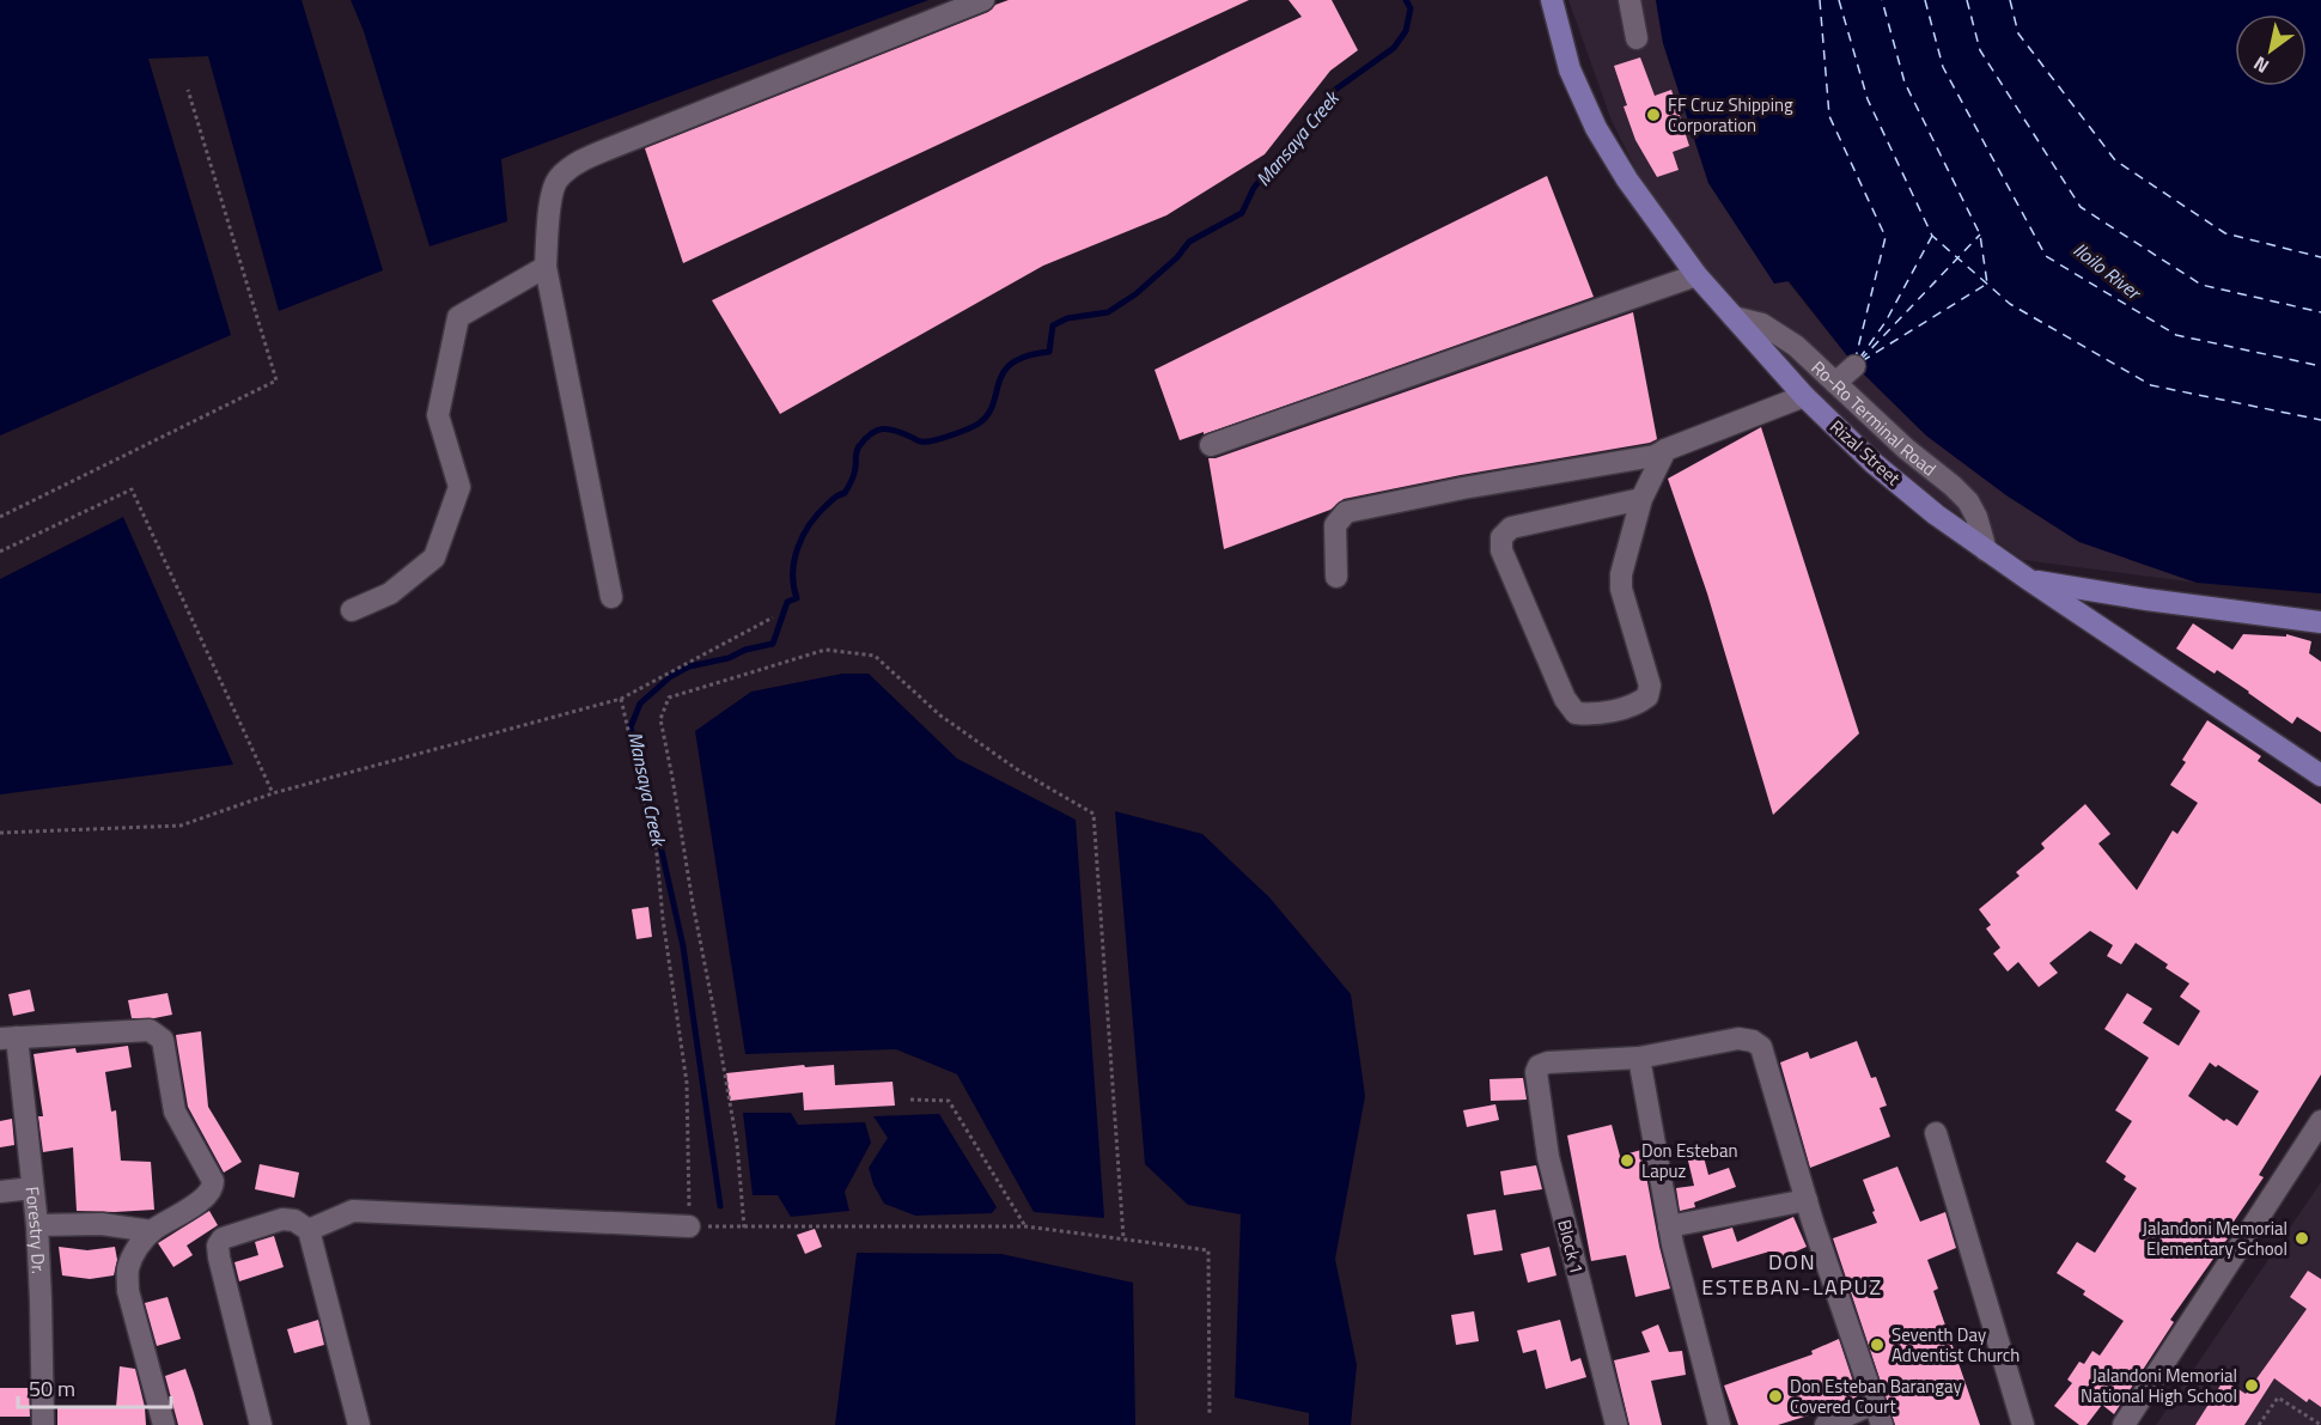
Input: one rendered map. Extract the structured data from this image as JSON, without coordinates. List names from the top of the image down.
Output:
{
  "streets": {
    "main road": ["Rizal Street"],
    "street": ["Ro-Ro Terminal Road", "Forestry Dr.", "Block 1"]
  },
  "crossings": [
    ["Ro-Ro Terminal Road", "Rizal Street"]
  ],
  "districts": ["DON ESTEBAN-LAPUZ"],
  "water": ["Mansaya Creek", "Iloilo River"],
  "places": [
    "FF Cruz Shipping Corporation",
    "Don Esteban Lapuz",
    "Jalandoni Memorial Elementary School",
    "Seventh Day Adventist Church",
    "Jalandoni Memorial National High School",
    "Don Esteban Barangay Covered Court"
  ],
  "scale_bar": "50 m",
  "north": "bottom left"
}
